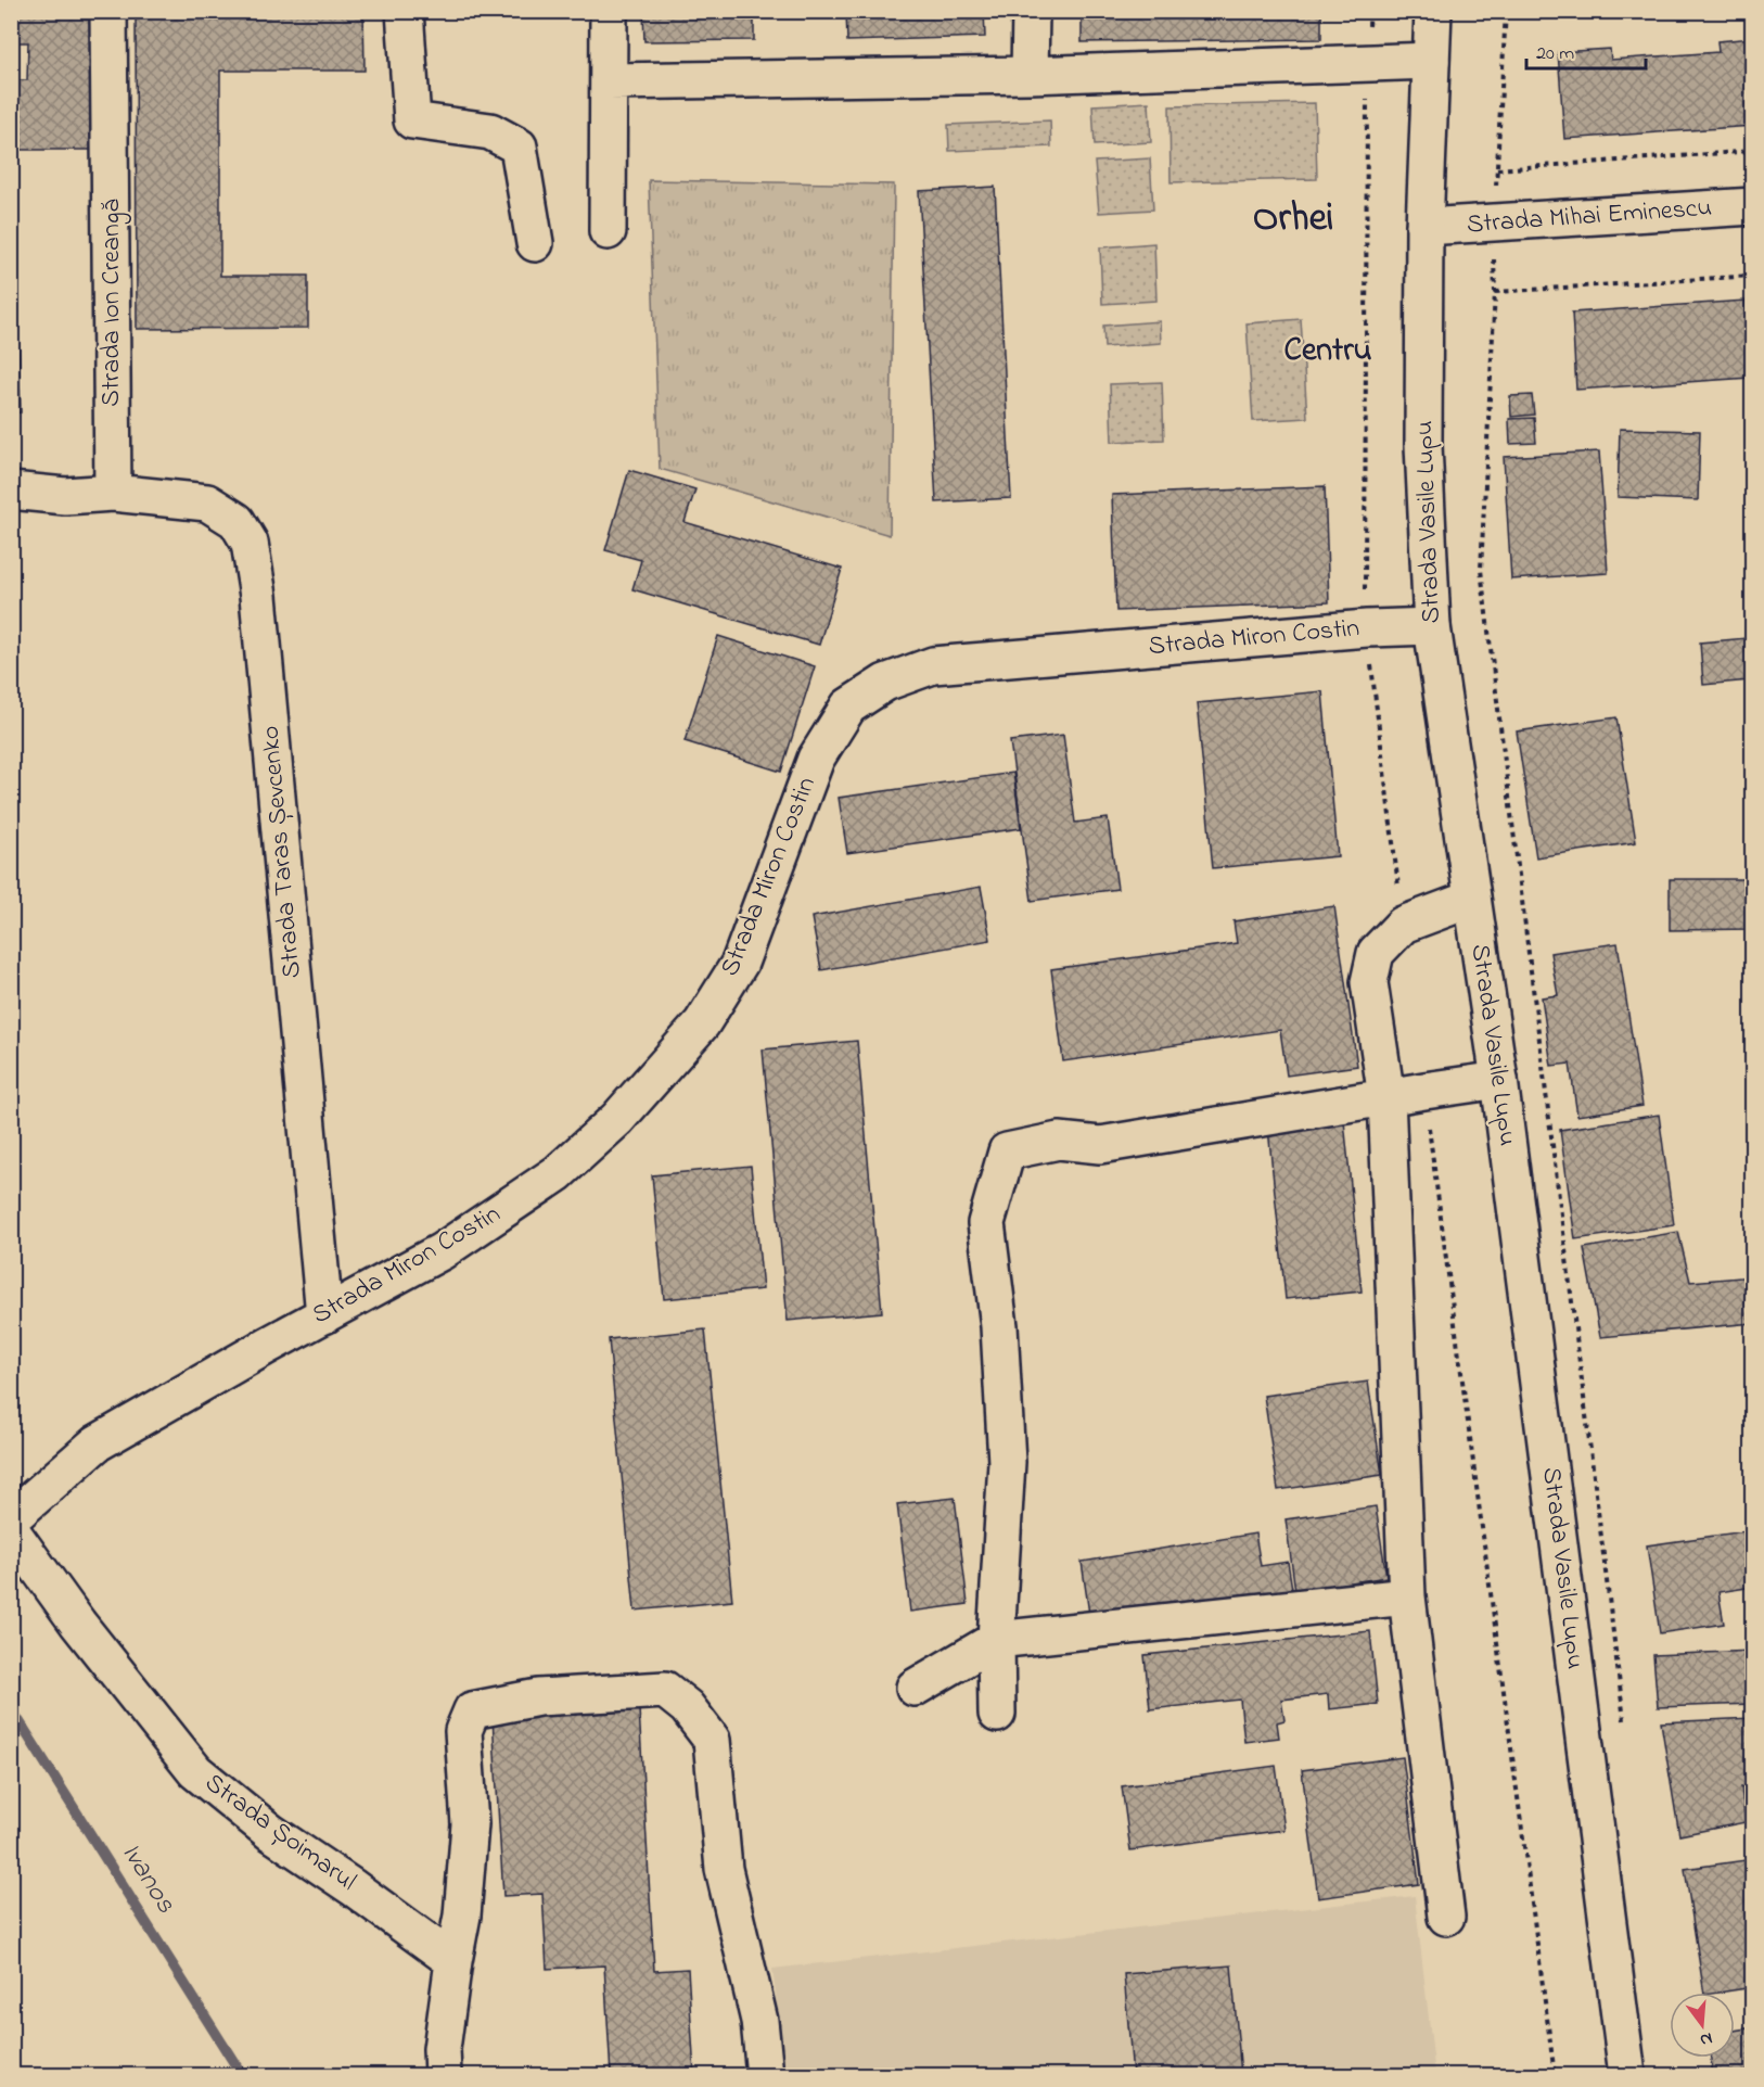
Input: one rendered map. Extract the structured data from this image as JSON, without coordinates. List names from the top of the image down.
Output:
{
  "streets": {
    "street": [
      "Strada Mihai Eminescu",
      "Strada Ion Creangă",
      "Strada Vasile Lupu",
      "Strada Miron Costin",
      "Strada Taras Șevcenko",
      "Strada Șoimarul"
    ]
  },
  "crossings": [
    ["Strada Mihai Eminescu", "Strada Vasile Lupu"],
    ["Strada Ion Creangă", "Strada Taras Șevcenko"],
    ["Strada Vasile Lupu", "Strada Miron Costin"],
    ["Strada Miron Costin", "Strada Taras Șevcenko"]
  ],
  "districts": ["Orhei", "Centru"],
  "water": ["Ivanos"],
  "scale_bar": "20 m",
  "north": "bottom"
}
